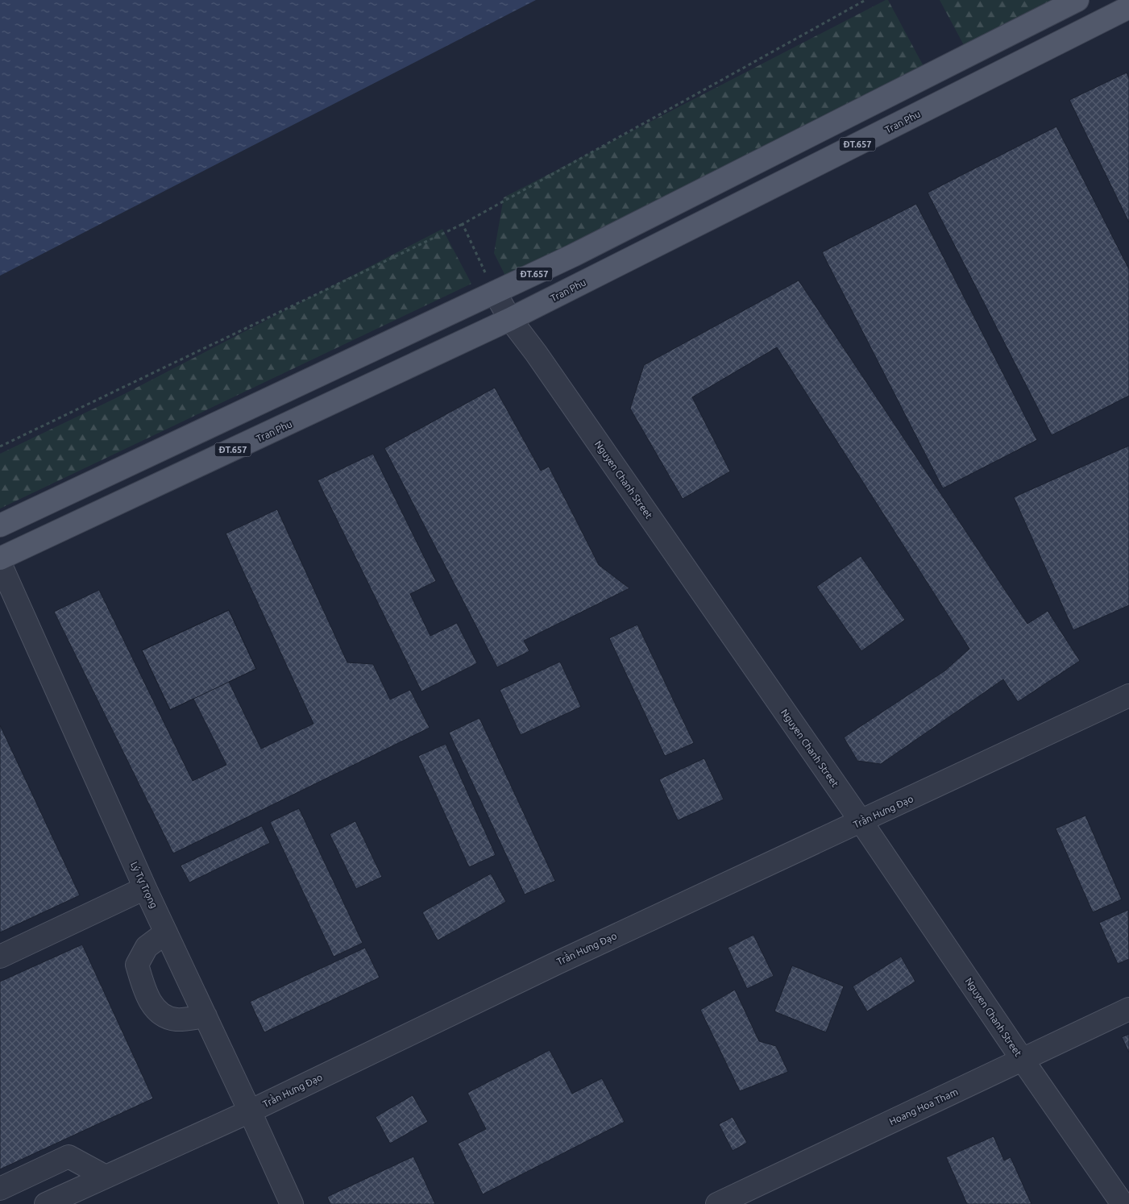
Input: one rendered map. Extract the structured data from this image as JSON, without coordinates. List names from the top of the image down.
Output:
{
  "streets": {
    "main road": ["Tran Phu", "ĐT.657"],
    "street": [
      "Nguyen Chanh Street",
      "Trần Hưng Đạo",
      "Lý Tự Trọng",
      "Hoang Hoa Tham"
    ]
  },
  "crossings": [
    ["Tran Phu", "Nguyen Chanh Street"],
    ["ĐT.657", "Nguyen Chanh Street"],
    ["Nguyen Chanh Street", "Trần Hưng Đạo"],
    ["Nguyen Chanh Street", "Hoang Hoa Tham"],
    ["Trần Hưng Đạo", "Lý Tự Trọng"]
  ]
}
